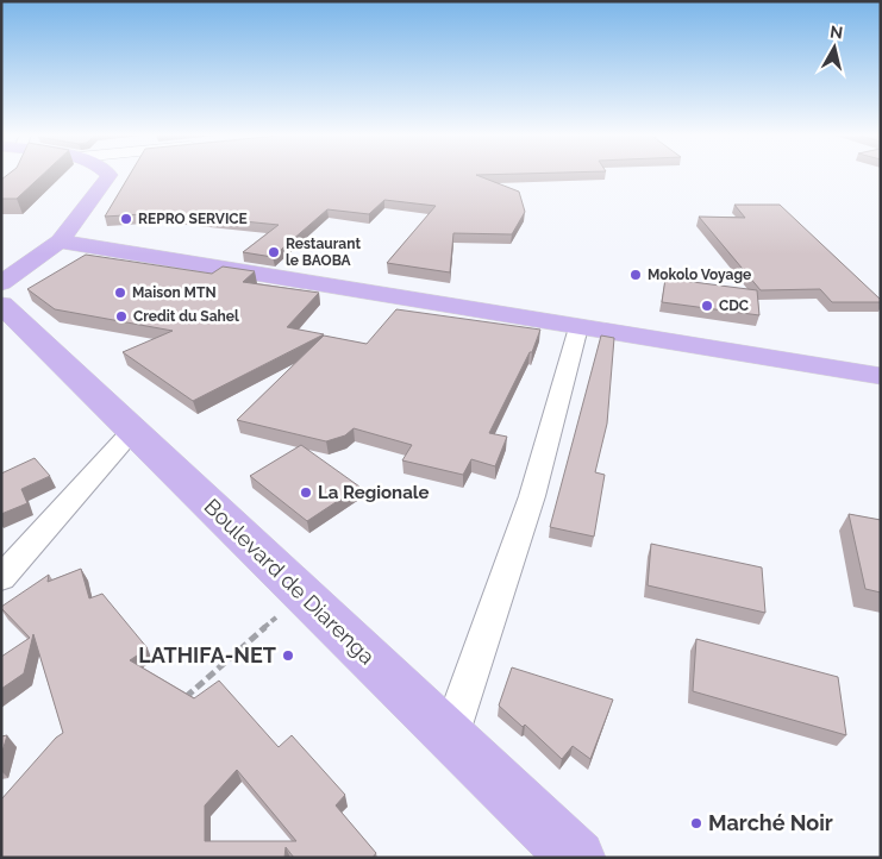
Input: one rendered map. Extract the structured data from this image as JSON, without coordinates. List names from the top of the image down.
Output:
{
  "streets": {
    "main road": ["Boulevard de Diarenga"]
  },
  "places": [
    "REPRO SERVICE",
    "Restaurant le BAOBA",
    "Mokolo Voyage",
    "Maison MTN",
    "CDC",
    "Credit du Sahel",
    "La Regionale",
    "LATHIFA-NET",
    "Marché Noir"
  ],
  "north": "top"
}
